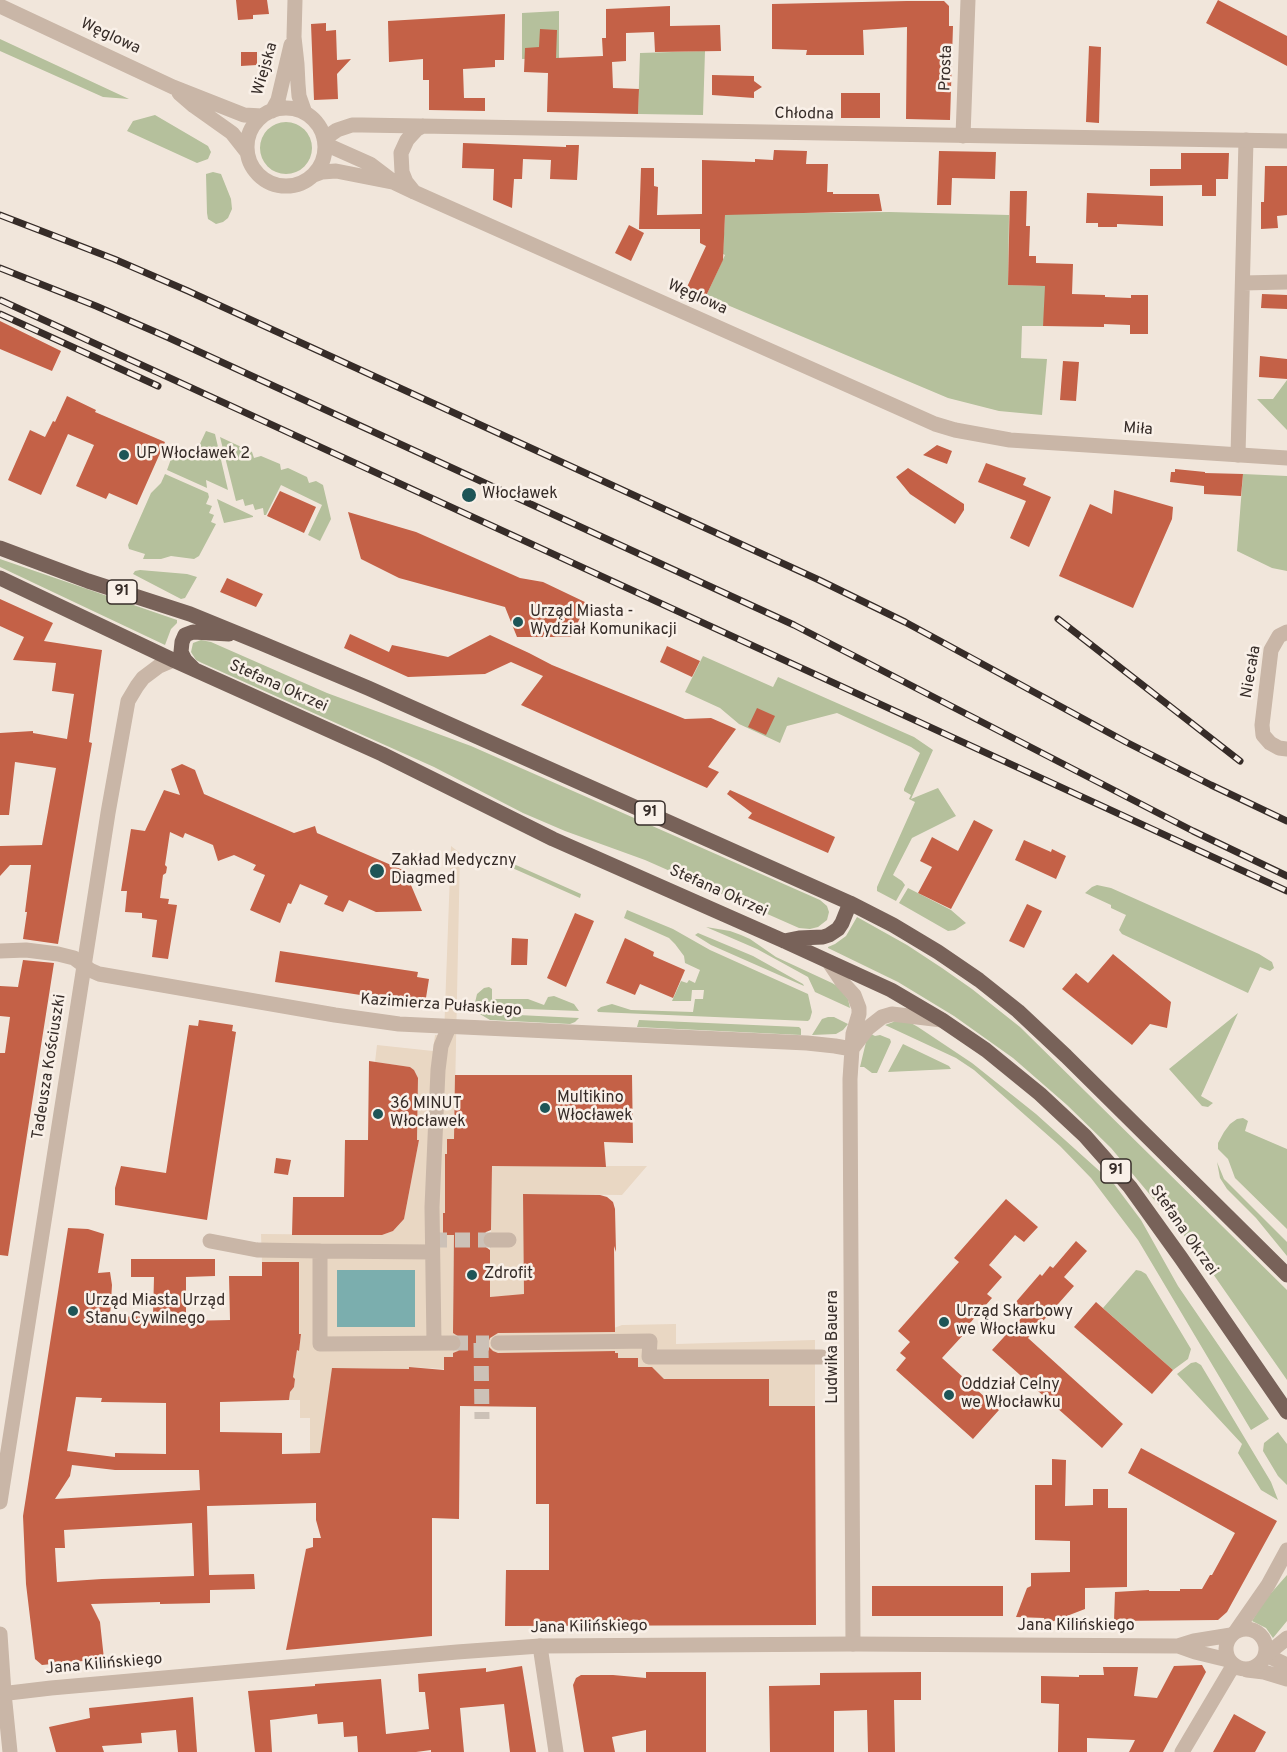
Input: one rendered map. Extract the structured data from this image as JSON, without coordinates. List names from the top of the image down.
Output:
{
  "streets": {
    "main road": ["91", "Stefana Okrzei"],
    "street": [
      "Węglowa",
      "Prosta",
      "Wiejska",
      "Chłodna",
      "Miła",
      "Niecała",
      "Kazimierza Pułaskiego",
      "Tadeusza Kościuszki",
      "Ludwika Bauera",
      "Jana Kilińskiego"
    ]
  },
  "crossings": [
    ["Węglowa", "Wiejska"],
    ["Węglowa", "Chłodna"],
    ["Węglowa", "Miła"],
    ["Prosta", "Chłodna"],
    ["Wiejska", "Chłodna"],
    ["91", "Stefana Okrzei"],
    ["Stefana Okrzei", "Tadeusza Kościuszki"],
    ["Stefana Okrzei", "Ludwika Bauera"],
    ["Kazimierza Pułaskiego", "Tadeusza Kościuszki"],
    ["Kazimierza Pułaskiego", "Ludwika Bauera"],
    ["Ludwika Bauera", "Jana Kilińskiego"]
  ],
  "places": [
    "UP Włocławek 2",
    "Włocławek",
    "Urząd Miasta - Wydział Komunikacji",
    "Zakład Medyczny Diagmed",
    "Multikino Włocławek",
    "36 MINUT Włocławek",
    "Zdrofit",
    "Urząd Miasta Urząd Stanu Cywilnego",
    "Urząd Skarbowy we Włocławku",
    "Oddział Celny we Włocławku"
  ]
}
